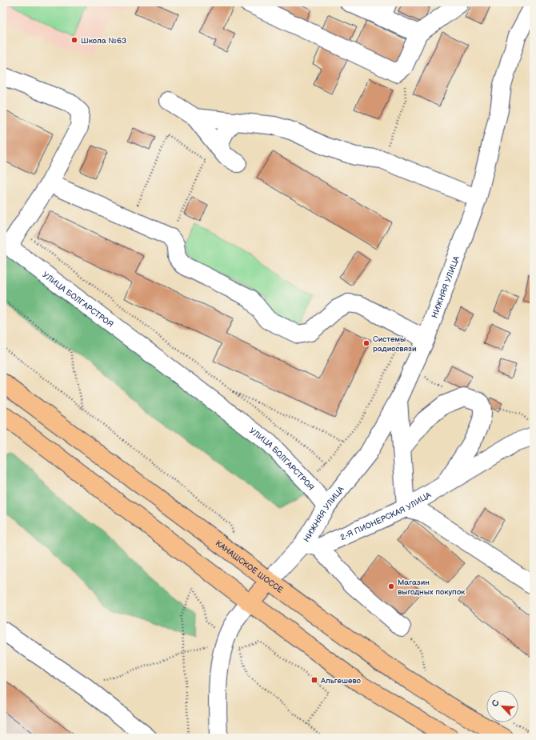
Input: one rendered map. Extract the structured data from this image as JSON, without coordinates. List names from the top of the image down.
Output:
{
  "streets": {
    "main road": ["2-Я ПИОНЕРСКАЯ УЛИЦА", "КАНАШСКОЕ ШОССЕ"],
    "street": ["НИЖНЯЯ УЛИЦА", "УЛИЦА БОЛГАРСТРОЯ"]
  },
  "crossings": [
    ["НИЖНЯЯ УЛИЦА", "УЛИЦА БОЛГАРСТРОЯ"],
    ["НИЖНЯЯ УЛИЦА", "2-Я ПИОНЕРСКАЯ УЛИЦА"],
    ["2-Я ПИОНЕРСКАЯ УЛИЦА", "КАНАШСКОЕ ШОССЕ"]
  ],
  "places": {
    "other": ["Школа №63", "Системы радиосвязи", "Магазин выгодных покупок"],
    "transit": ["Альгешево"]
  },
  "north": "top left"
}
